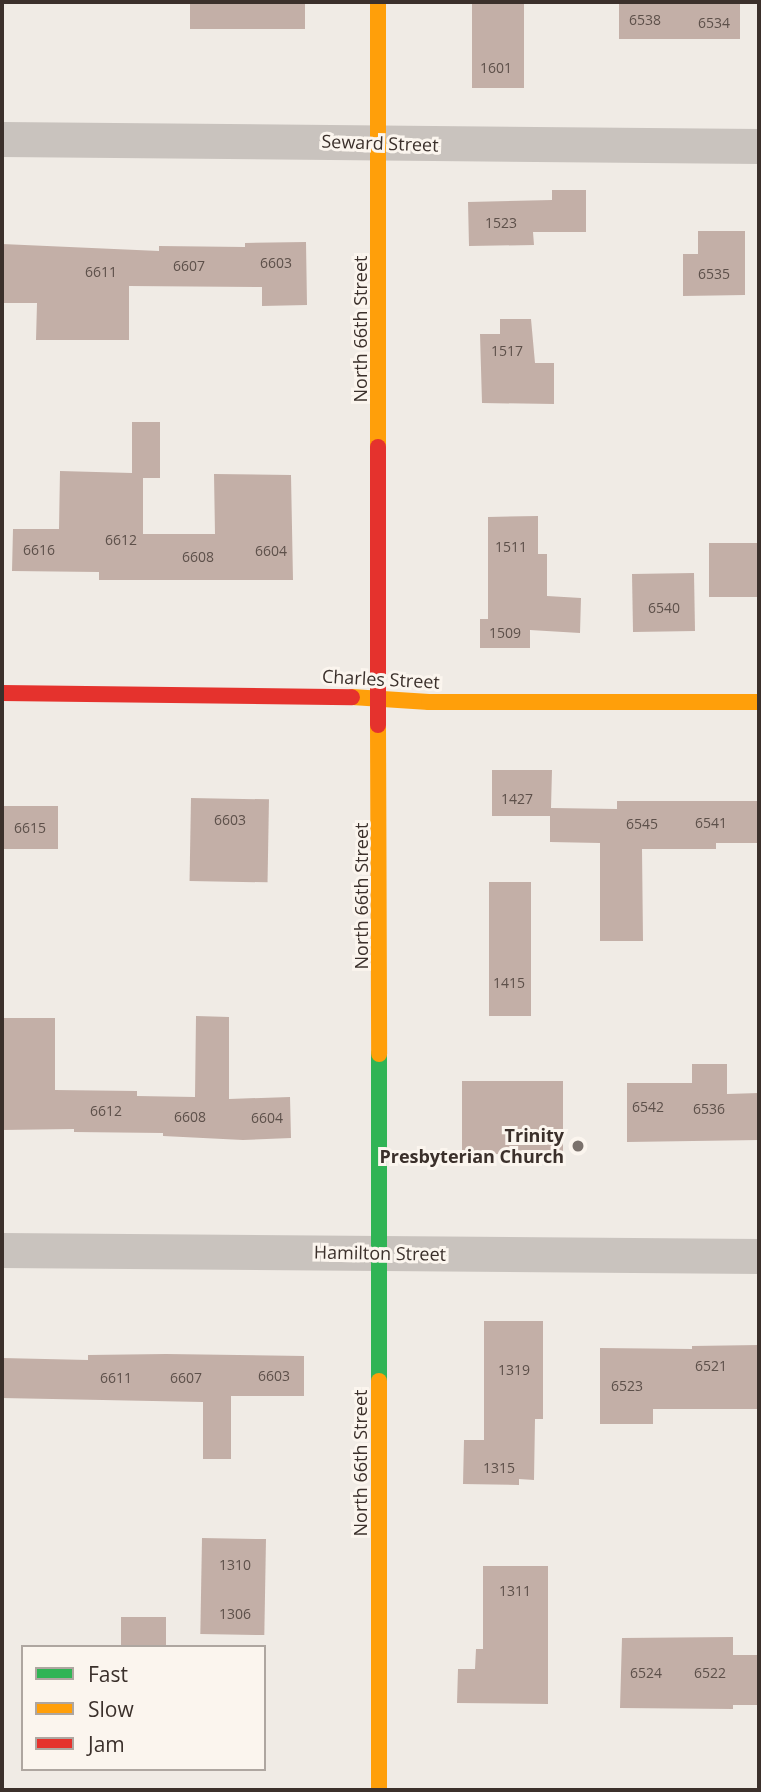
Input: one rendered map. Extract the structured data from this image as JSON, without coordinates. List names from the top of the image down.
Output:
{
  "streets": {
    "street": [
      "Seward Street",
      "North 66th Street",
      "Charles Street",
      "Hamilton Street"
    ]
  },
  "crossings": [
    ["Seward Street", "North 66th Street"],
    ["North 66th Street", "Charles Street"],
    ["North 66th Street", "Hamilton Street"]
  ],
  "places": ["Trinity Presbyterian Church"],
  "house_numbers": [
    "6538",
    "6534",
    "1601",
    "1523",
    "6603",
    "6607",
    "6611",
    "6535",
    "1517",
    "6612",
    "1511",
    "6616",
    "6604",
    "6608",
    "6540",
    "1509",
    "1427",
    "6603",
    "6541",
    "6545",
    "6615",
    "1415",
    "6542",
    "6536",
    "6612",
    "6608",
    "6604",
    "6521",
    "1319",
    "6603",
    "6611",
    "6607",
    "6523",
    "1315",
    "1310",
    "1311",
    "1306",
    "6524",
    "6522"
  ],
  "legend": ["Fast", "Slow", "Jam"]
}
